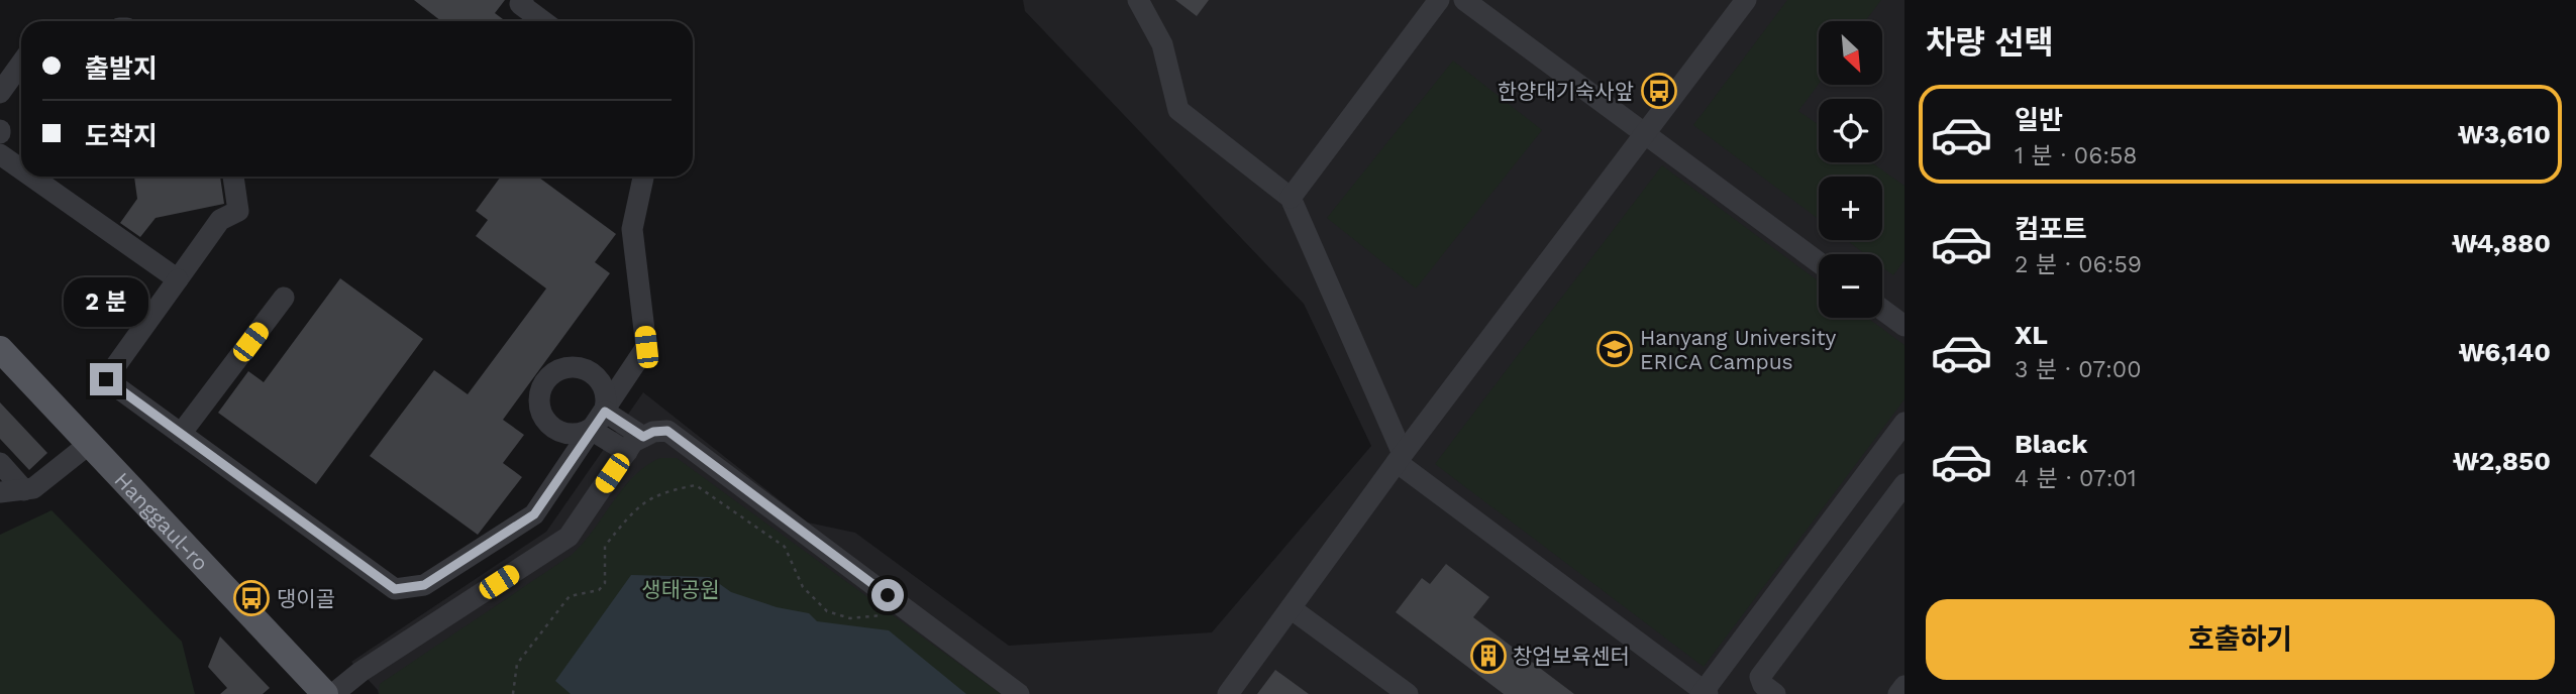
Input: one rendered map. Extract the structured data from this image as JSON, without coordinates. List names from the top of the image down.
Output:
{
  "streets": {
    "main road": ["Hanggaul-ro"]
  },
  "parks": ["생태공원"],
  "places": {
    "bus stop": ["한양대기숙사앞", "댕이골"],
    "school or university": ["Hanyang University ERICA Campus"],
    "building": ["창업보육센터"]
  },
  "north": "bottom right",
  "page": {
    "heading": "차량 선택",
    "map_buttons": ["+", "−"],
    "banner": ["출발지", "도착지"],
    "list": [
      {
        "name": "일반",
        "note": "1 분 · 06:58",
        "value": "₩3,610"
      },
      {
        "name": "컴포트",
        "note": "2 분 · 06:59",
        "value": "₩4,880"
      },
      {
        "name": "XL",
        "note": "3 분 · 07:00",
        "value": "₩6,140"
      },
      {
        "name": "Black",
        "note": "4 분 · 07:01",
        "value": "₩2,850"
      }
    ],
    "bubble": "2 분",
    "buttons": "호출하기"
  }
}
